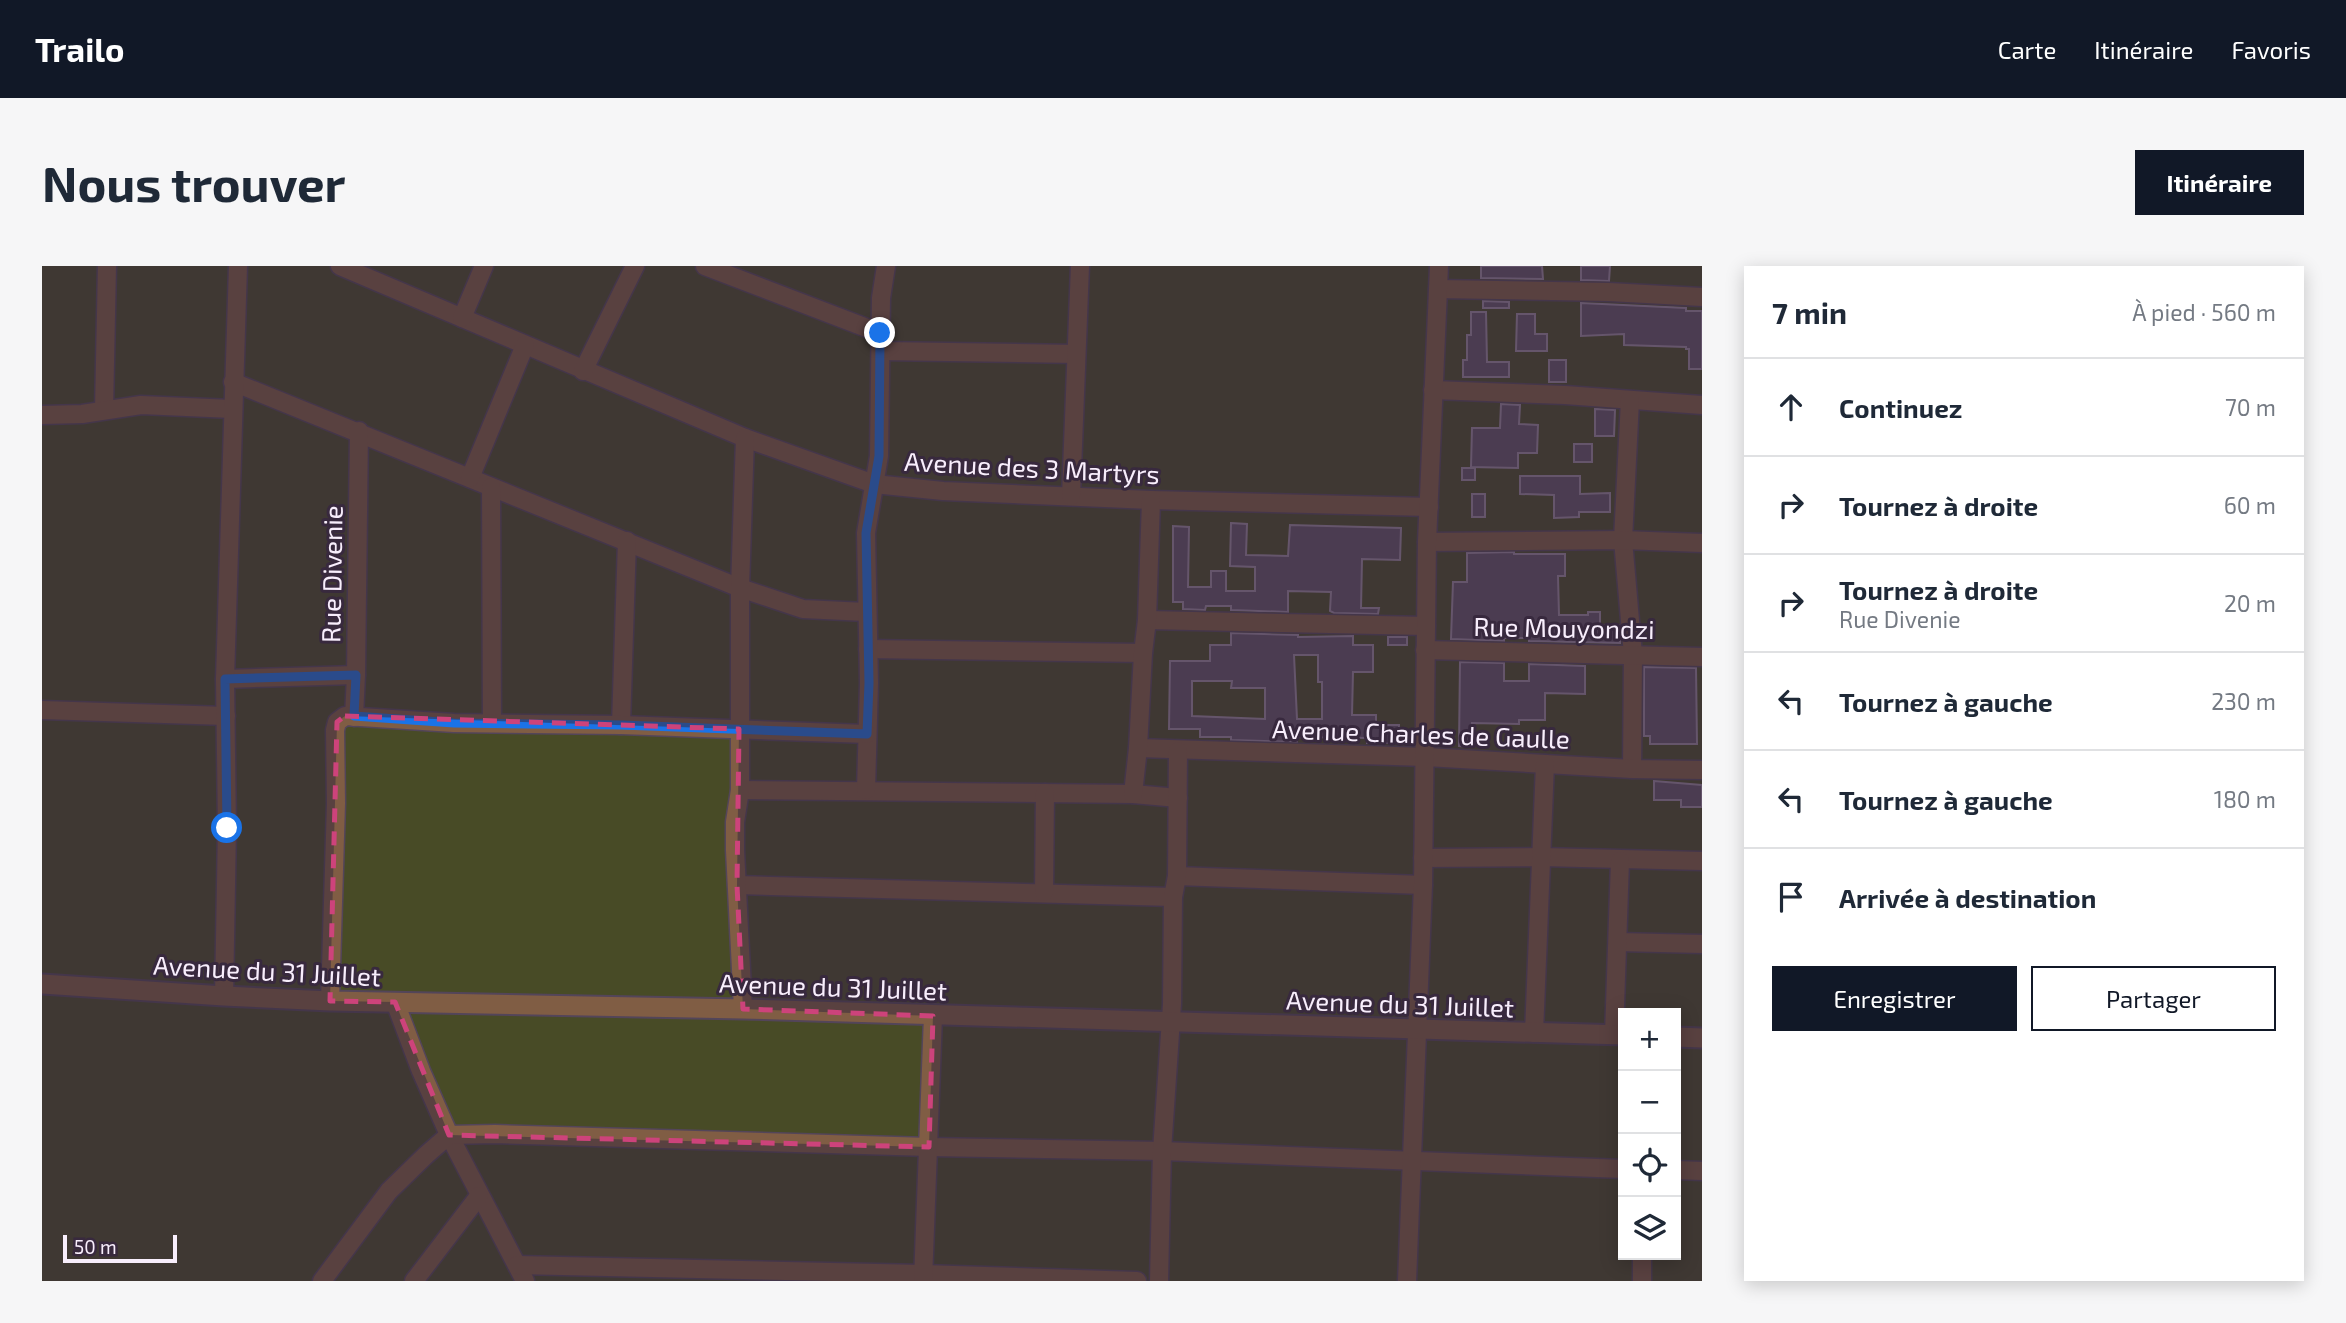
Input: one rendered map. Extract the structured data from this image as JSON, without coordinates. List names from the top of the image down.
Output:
{
  "streets": {
    "street": [
      "Avenue des 3 Martyrs",
      "Rue Divenie",
      "Rue Mouyondzi",
      "Avenue Charles de Gaulle",
      "Avenue du 31 Juillet"
    ]
  },
  "scale_bar": "50 m",
  "page": {
    "header": "Trailo",
    "nav": ["Carte", "Itinéraire", "Favoris"],
    "buttons": [
      "Itinéraire",
      ["Enregistrer", "Partager"]
    ],
    "title": "Nous trouver",
    "heading": ["7 min", "À pied · 560 m"],
    "list": [
      ["Continuez", "70 m"],
      ["Tournez à droite", "60 m"],
      ["Tournez à droite", "Rue Divenie", "20 m"],
      ["Tournez à gauche", "230 m"],
      ["Tournez à gauche", "180 m"],
      "Arrivée à destination"
    ],
    "map_buttons": ["+", "−"],
    "scale": "50 m"
  }
}
